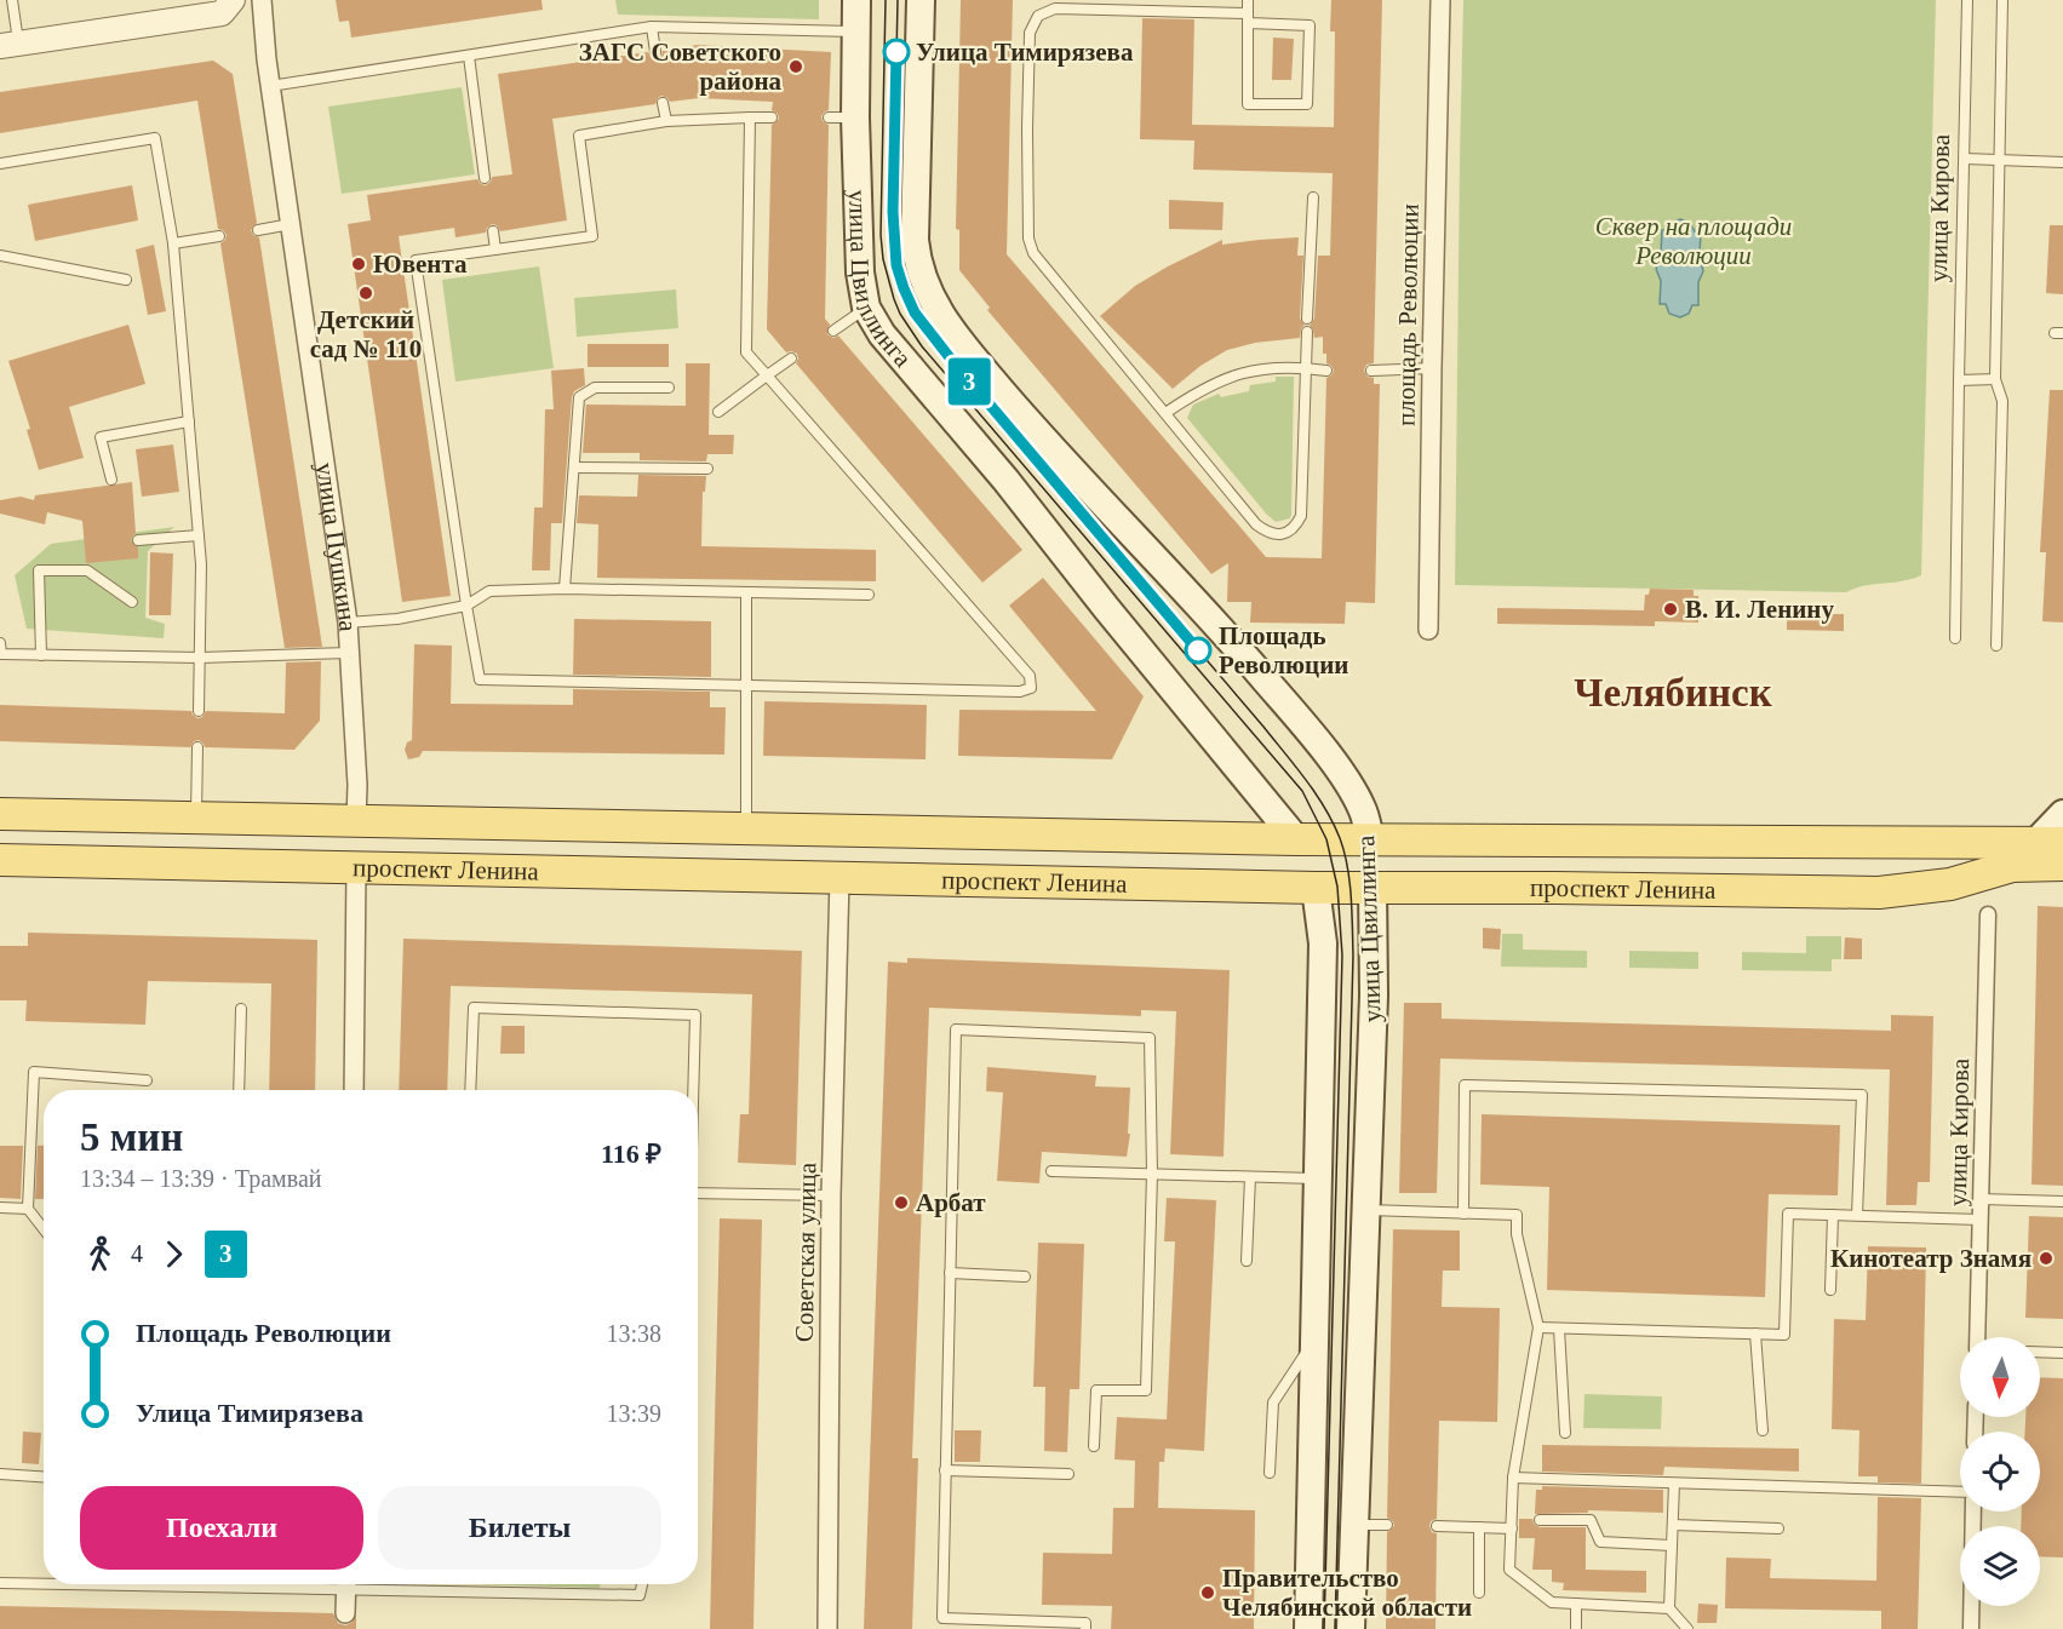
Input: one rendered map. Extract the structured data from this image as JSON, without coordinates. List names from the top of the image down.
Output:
{
  "streets": {
    "main road": ["улица Цвиллинга", "улица Пушкина", "проспект Ленина"],
    "street": ["улица Кирова", "площадь Революции", "Советская улица"]
  },
  "crossings": [
    ["улица Цвиллинга", "проспект Ленина"],
    ["улица Пушкина", "проспект Ленина"],
    ["проспект Ленина", "Советская улица"]
  ],
  "districts": ["Челябинск"],
  "parks": ["Сквер на площади Революции"],
  "places": [
    "Улица Тимирязева",
    "ЗАГС Советского района",
    "Ювента",
    "Детский сад № 110",
    "В. И. Ленину",
    "Площадь Революции",
    "Арбат",
    "Кинотеатр Знамя",
    "Правительство Челябинской области"
  ],
  "lines": ["tram line 3"],
  "north": "bottom",
  "page": {
    "on_map": "3",
    "heading": ["5 мин", "13:34 – 13:39 · Трамвай", "116 ₽"],
    "legs": ["4", "3"],
    "list": [
      {
        "name": "Площадь Революции",
        "value": "13:38"
      },
      {
        "name": "Улица Тимирязева",
        "value": "13:39"
      }
    ],
    "buttons": ["Поехали", "Билеты"]
  }
}
